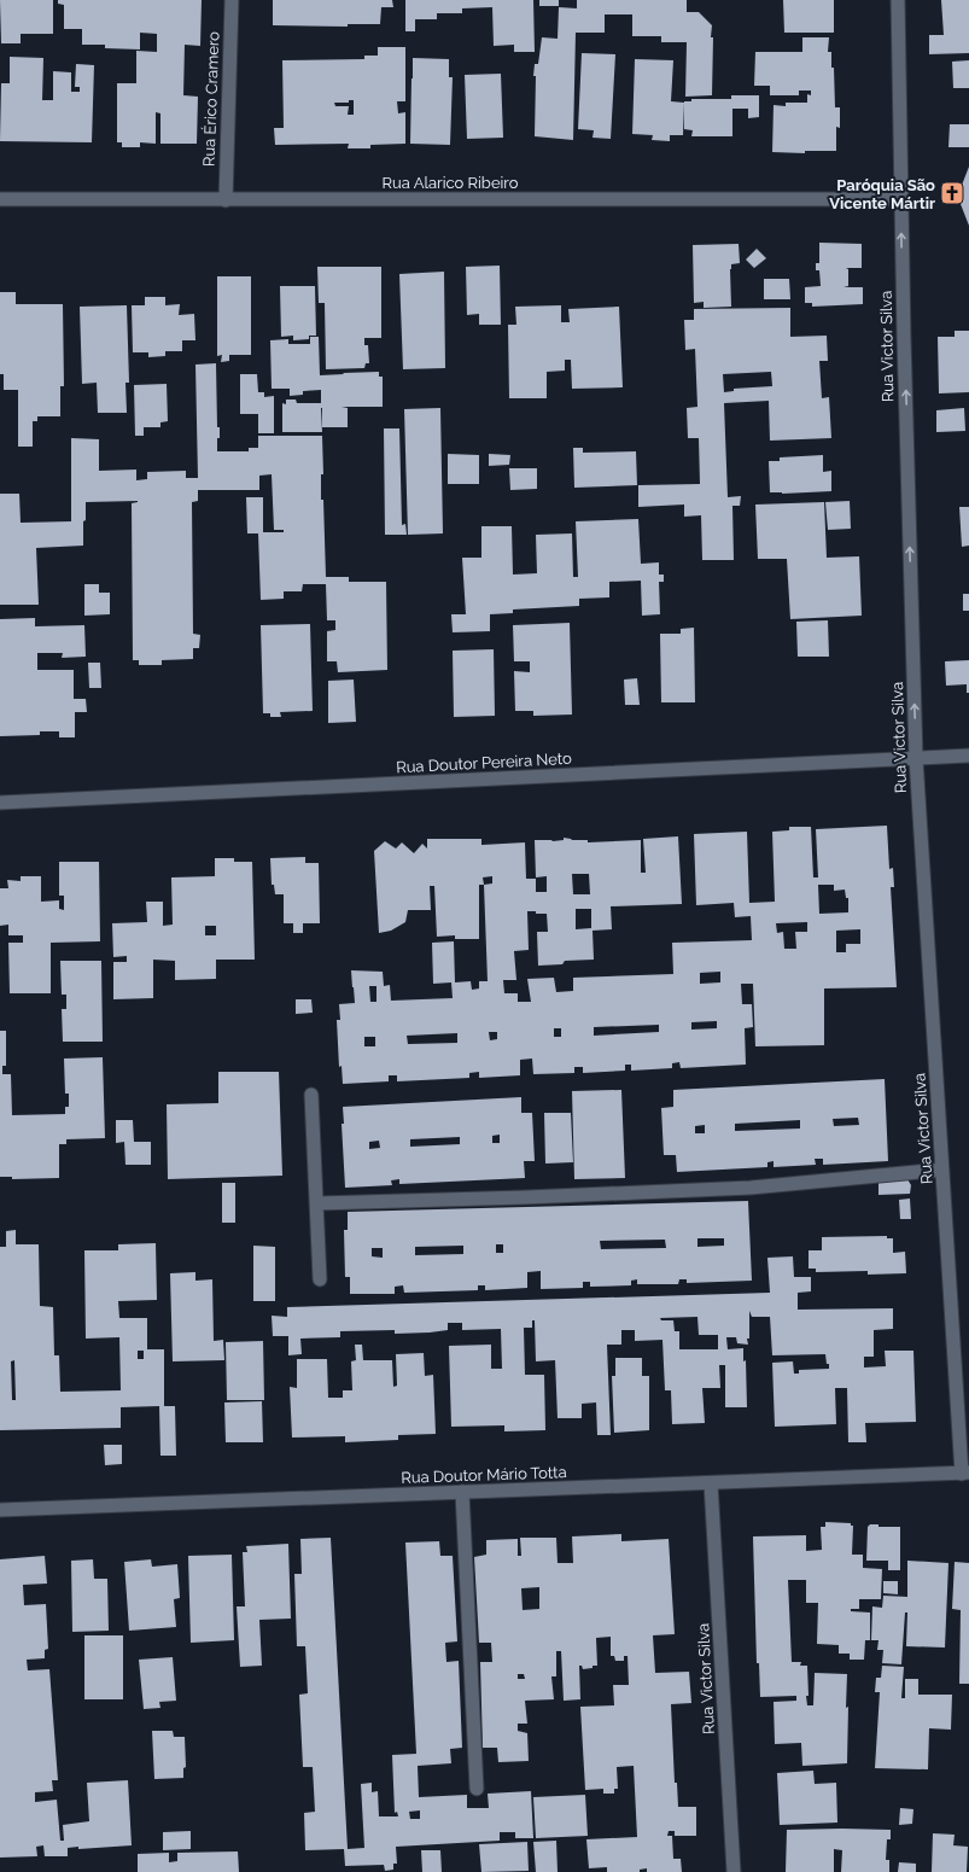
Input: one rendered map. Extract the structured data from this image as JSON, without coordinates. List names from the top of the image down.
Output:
{
  "streets": {
    "street": [
      "Rua Érico Cramero",
      "Rua Alarico Ribeiro",
      "Rua Victor Silva",
      "Rua Doutor Pereira Neto",
      "Rua Doutor Mário Totta"
    ]
  },
  "crossings": [
    ["Rua Érico Cramero", "Rua Alarico Ribeiro"],
    ["Rua Alarico Ribeiro", "Rua Victor Silva"],
    ["Rua Victor Silva", "Rua Doutor Pereira Neto"],
    ["Rua Victor Silva", "Rua Doutor Mário Totta"]
  ],
  "places": {
    "church": ["Paróquia São Vicente Mártir"]
  }
}
